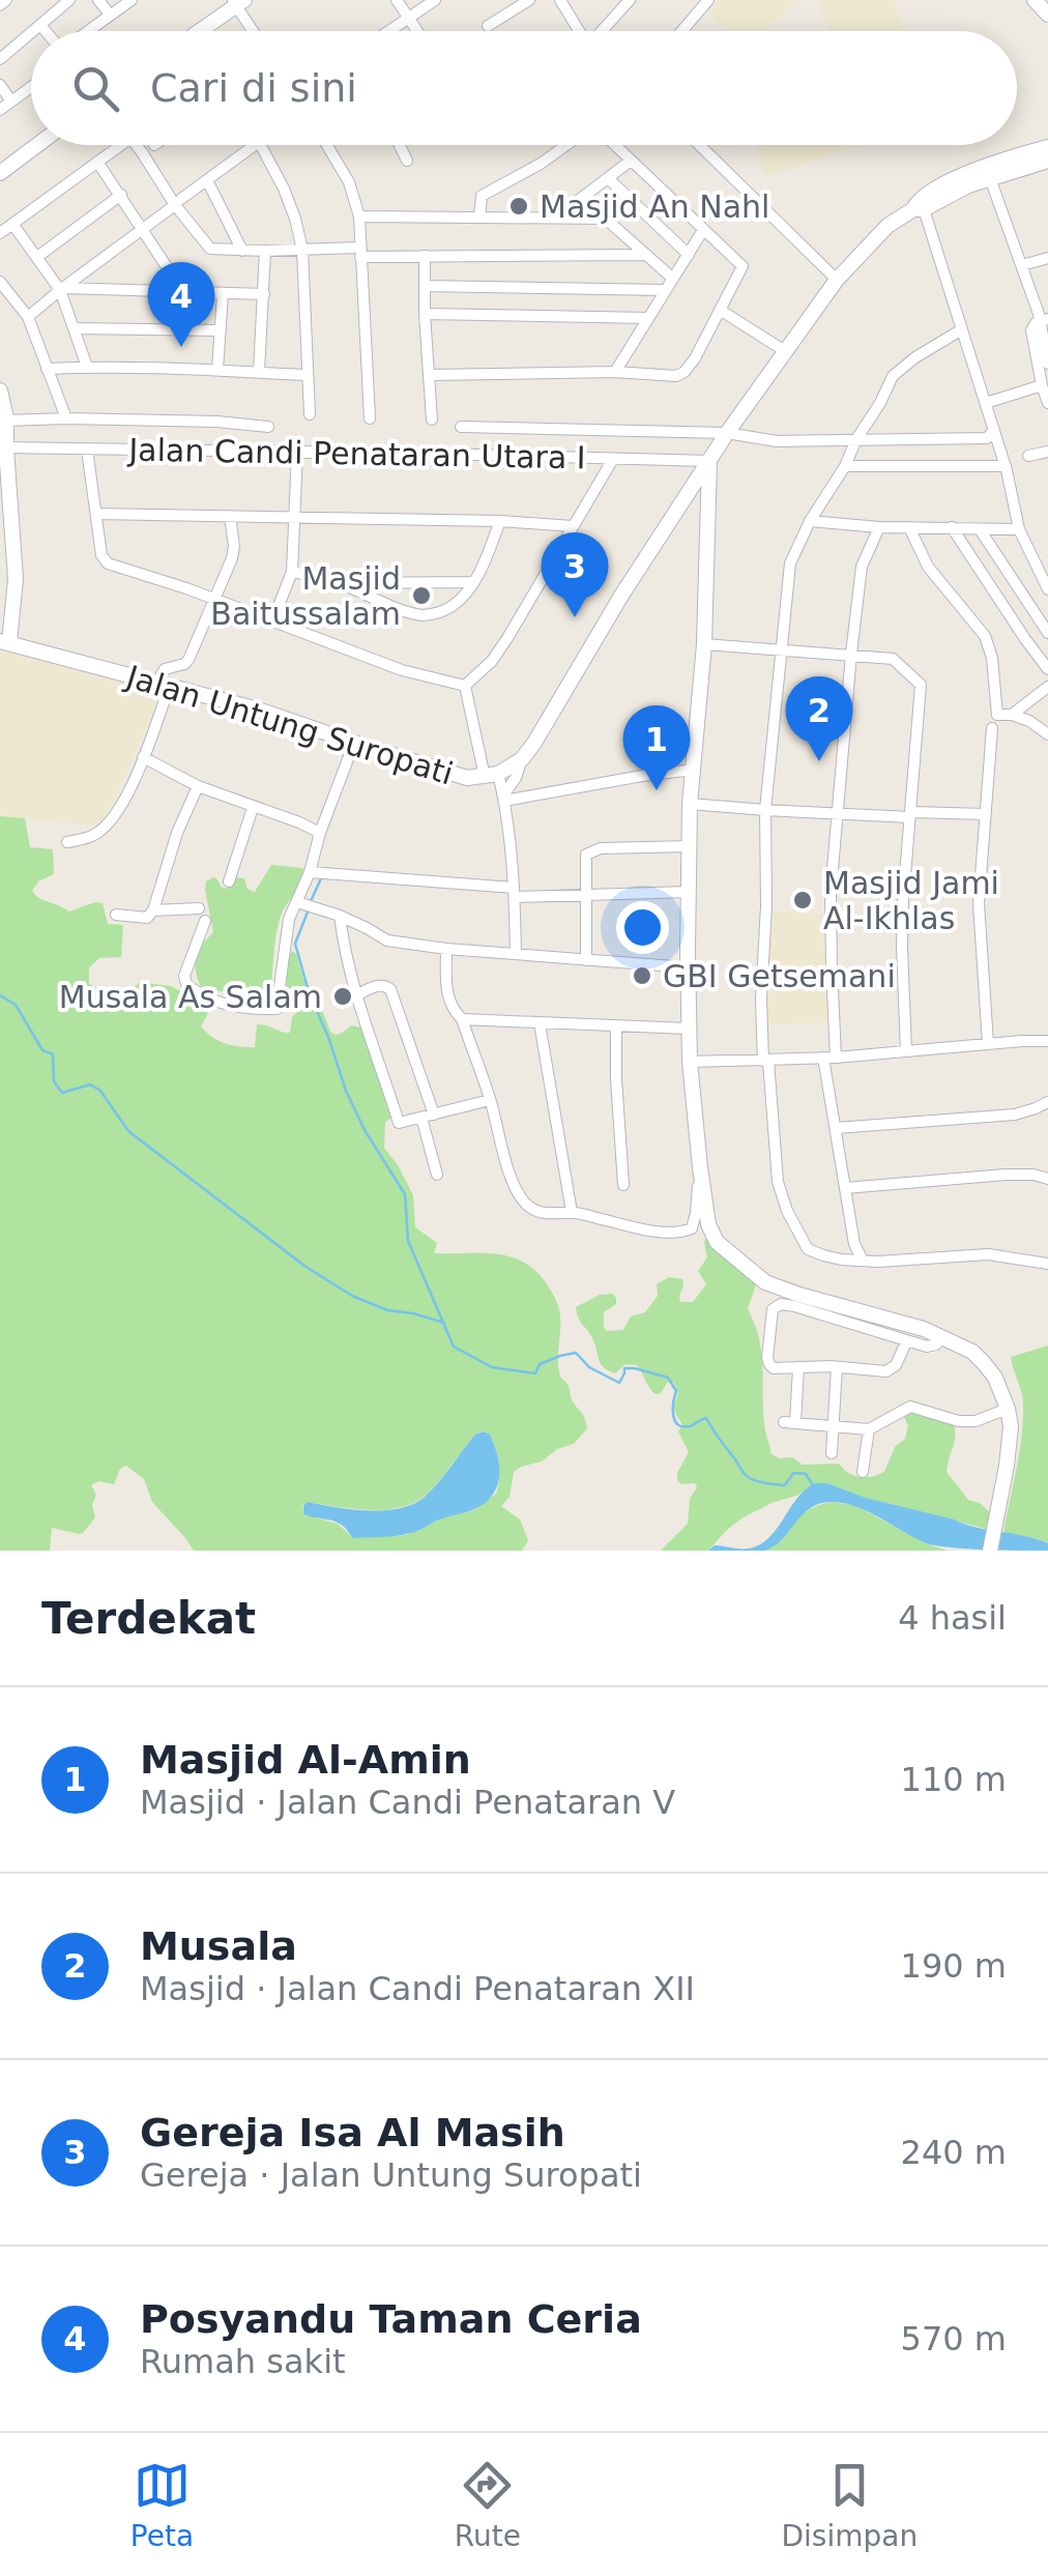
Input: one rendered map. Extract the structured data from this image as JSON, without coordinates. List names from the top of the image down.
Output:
{
  "streets": {
    "main road": ["Jalan Untung Suropati"],
    "street": ["Jalan Candi Penataran Utara I"]
  },
  "crossings": [
    ["Jalan Candi Penataran Utara I", "Jalan Untung Suropati"]
  ],
  "places": [
    "Masjid An Nahl",
    "Masjid Baitussalam",
    "Masjid Jami Al-Ikhlas",
    "GBI Getsemani",
    "Musala As Salam"
  ],
  "page": {
    "search": "Cari di sini",
    "pins": [
      "4",
      "3",
      "2",
      "1"
    ],
    "heading": ["Terdekat", "4 hasil"],
    "list": [
      {
        "mark": "1",
        "name": "Masjid Al-Amin",
        "note": "Masjid · Jalan Candi Penataran V",
        "value": "110 m"
      },
      {
        "mark": "2",
        "name": "Musala",
        "note": "Masjid · Jalan Candi Penataran XII",
        "value": "190 m"
      },
      {
        "mark": "3",
        "name": "Gereja Isa Al Masih",
        "note": "Gereja · Jalan Untung Suropati",
        "value": "240 m"
      },
      {
        "mark": "4",
        "name": "Posyandu Taman Ceria",
        "note": "Rumah sakit",
        "value": "570 m"
      }
    ],
    "nav": ["Peta", "Rute", "Disimpan"]
  }
}
